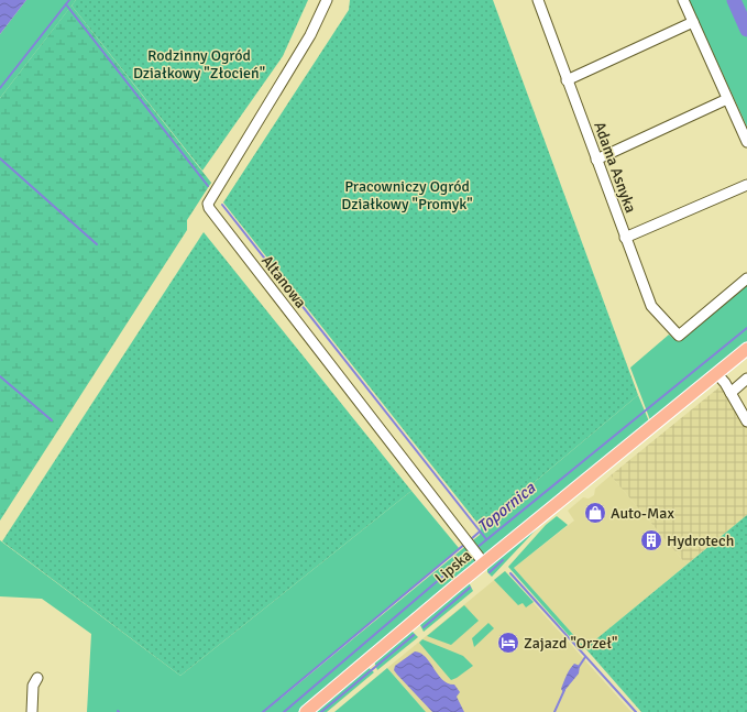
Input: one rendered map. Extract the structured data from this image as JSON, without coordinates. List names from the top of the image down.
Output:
{
  "streets": {
    "main road": ["Lipska"],
    "street": ["Adama Asnyka", "Altanowa"]
  },
  "crossings": [
    ["Altanowa", "Lipska"]
  ],
  "water": ["Topornica"],
  "parks": ["Rodzinny Ogród Działkowy \"Złocień\"", "Pracowniczy Ogród Działkowy \"Promyk\""],
  "places": {
    "shop": ["Auto-Max"],
    "building": ["Hydrotech"],
    "hotel": ["Zajazd \"Orzeł\""]
  }
}
